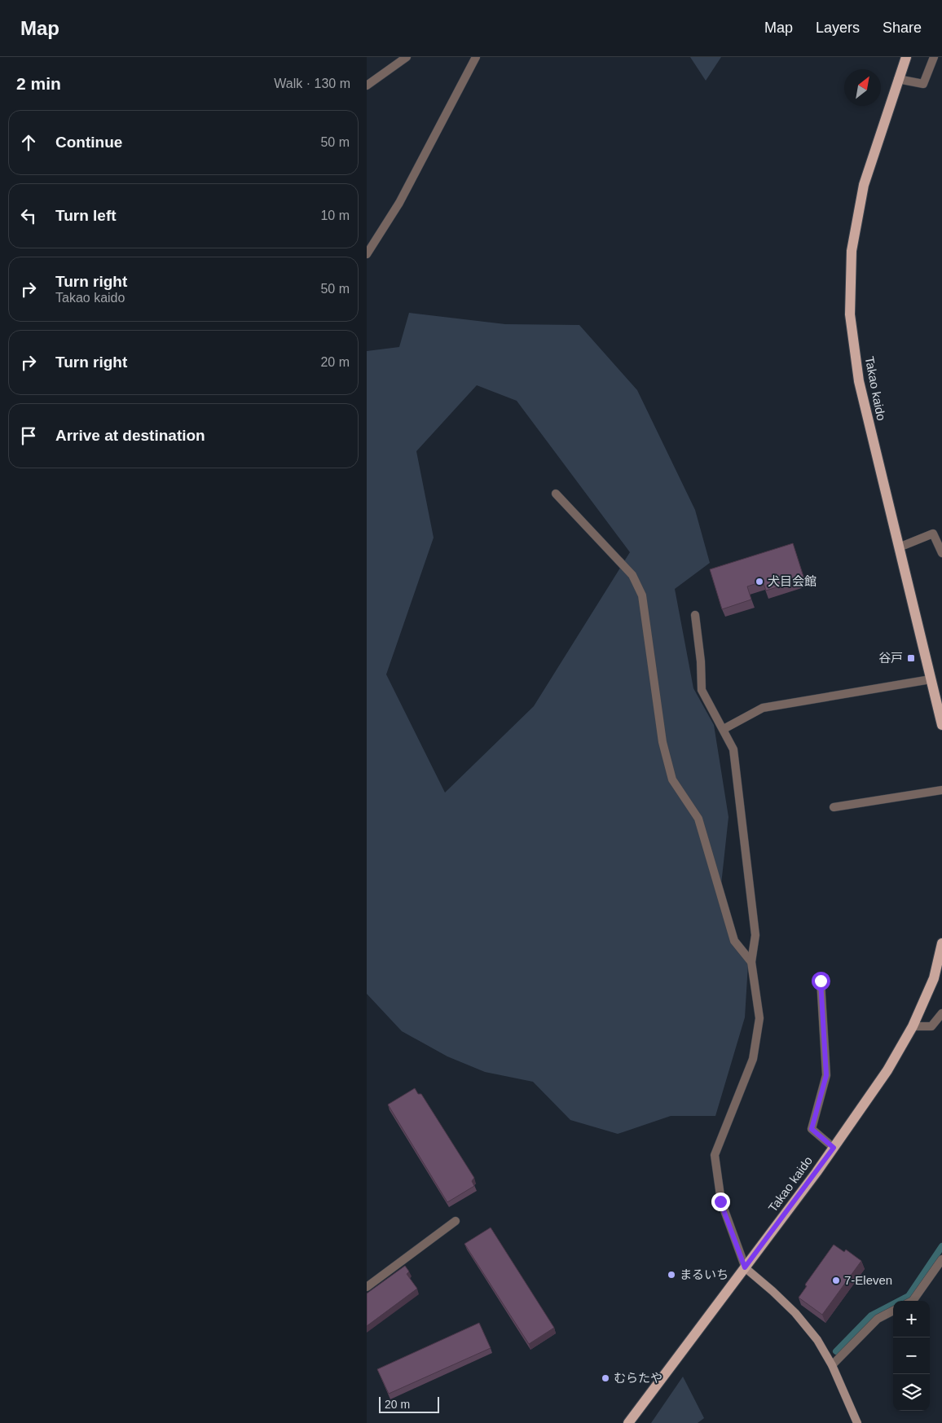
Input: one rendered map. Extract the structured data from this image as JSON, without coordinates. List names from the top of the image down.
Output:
{
  "streets": {
    "main road": ["Takao kaido"]
  },
  "places": {
    "other": [
      "犬目会館",
      "まるいち",
      "7-Eleven",
      "むらたや"
    ],
    "transit": ["谷戸"]
  },
  "scale_bar": "20 m",
  "north": "top right",
  "page": {
    "header": "Map",
    "nav": ["Map", "Layers", "Share"],
    "heading": ["2 min", "Walk · 130 m"],
    "list": [
      ["Continue", "50 m"],
      ["Turn left", "10 m"],
      ["Turn right", "Takao kaido", "50 m"],
      ["Turn right", "20 m"],
      "Arrive at destination"
    ],
    "map_buttons": ["+", "−"],
    "scale": "20 m"
  }
}
